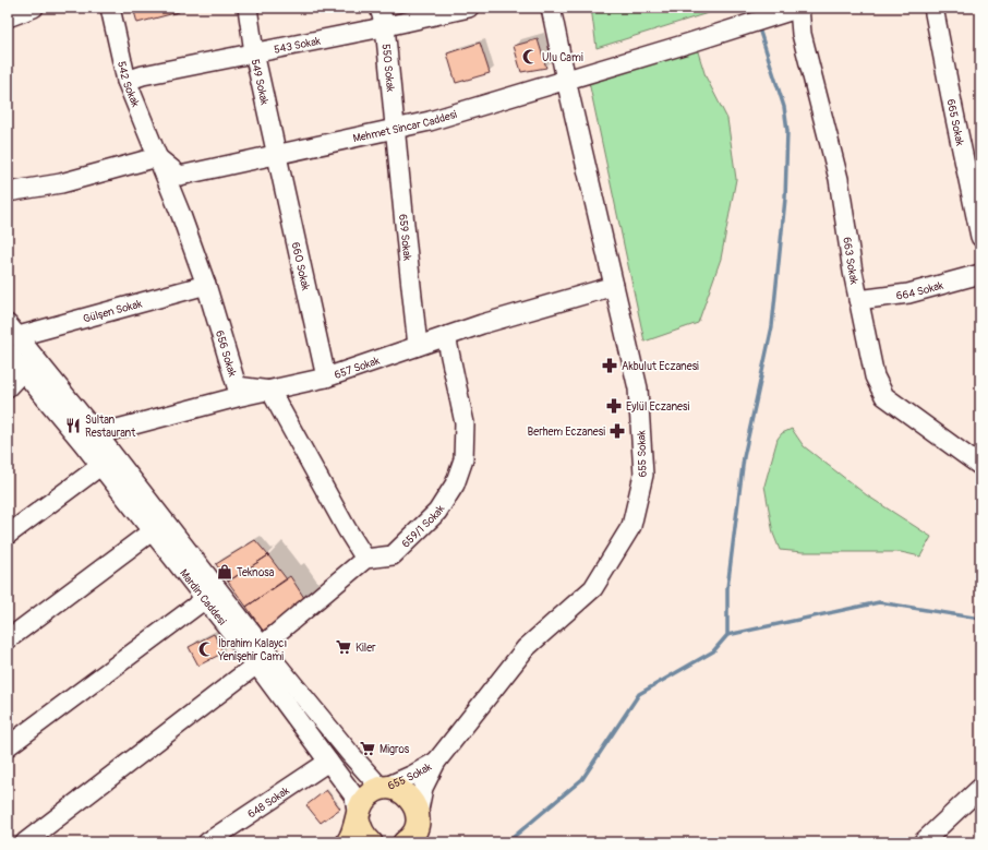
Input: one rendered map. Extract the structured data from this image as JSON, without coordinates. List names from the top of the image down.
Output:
{
  "streets": {
    "street": [
      "543 Sokak",
      "550 Sokak",
      "549 Sokak",
      "542 Sokak",
      "665 Sokak",
      "Mehmet Sincar Caddesi",
      "659 Sokak",
      "663 Sokak",
      "660 Sokak",
      "664 Sokak",
      "Gülşen Sokak",
      "656 Sokak",
      "657 Sokak",
      "655 Sokak",
      "659/1 Sokak",
      "Mardin Caddesi",
      "648 Sokak"
    ]
  },
  "crossings": [
    ["543 Sokak", "550 Sokak"],
    ["543 Sokak", "549 Sokak"],
    ["543 Sokak", "542 Sokak"],
    ["550 Sokak", "Mehmet Sincar Caddesi"],
    ["550 Sokak", "659 Sokak"],
    ["549 Sokak", "Mehmet Sincar Caddesi"],
    ["549 Sokak", "660 Sokak"],
    ["542 Sokak", "Mehmet Sincar Caddesi"],
    ["542 Sokak", "656 Sokak"],
    ["Mehmet Sincar Caddesi", "659 Sokak"],
    ["Mehmet Sincar Caddesi", "663 Sokak"],
    ["Mehmet Sincar Caddesi", "660 Sokak"],
    ["Mehmet Sincar Caddesi", "656 Sokak"],
    ["Mehmet Sincar Caddesi", "655 Sokak"],
    ["659 Sokak", "657 Sokak"],
    ["663 Sokak", "664 Sokak"],
    ["660 Sokak", "657 Sokak"],
    ["Gülşen Sokak", "656 Sokak"],
    ["Gülşen Sokak", "Mardin Caddesi"],
    ["656 Sokak", "657 Sokak"],
    ["657 Sokak", "655 Sokak"],
    ["657 Sokak", "659/1 Sokak"],
    ["657 Sokak", "Mardin Caddesi"],
    ["655 Sokak", "Mardin Caddesi"],
    ["Mardin Caddesi", "648 Sokak"]
  ],
  "places": {
    "mosque": ["Ulu Cami", "İbrahim Kalaycı Yenişehir Cami"],
    "pharmacy": ["Akbulut Eczanesi", "Eylül Eczanesi", "Berhem Eczanesi"],
    "restaurant": ["Sultan Restaurant"],
    "shop": ["Teknosa"],
    "supermarket": ["Kiler", "Migros"]
  }
}
